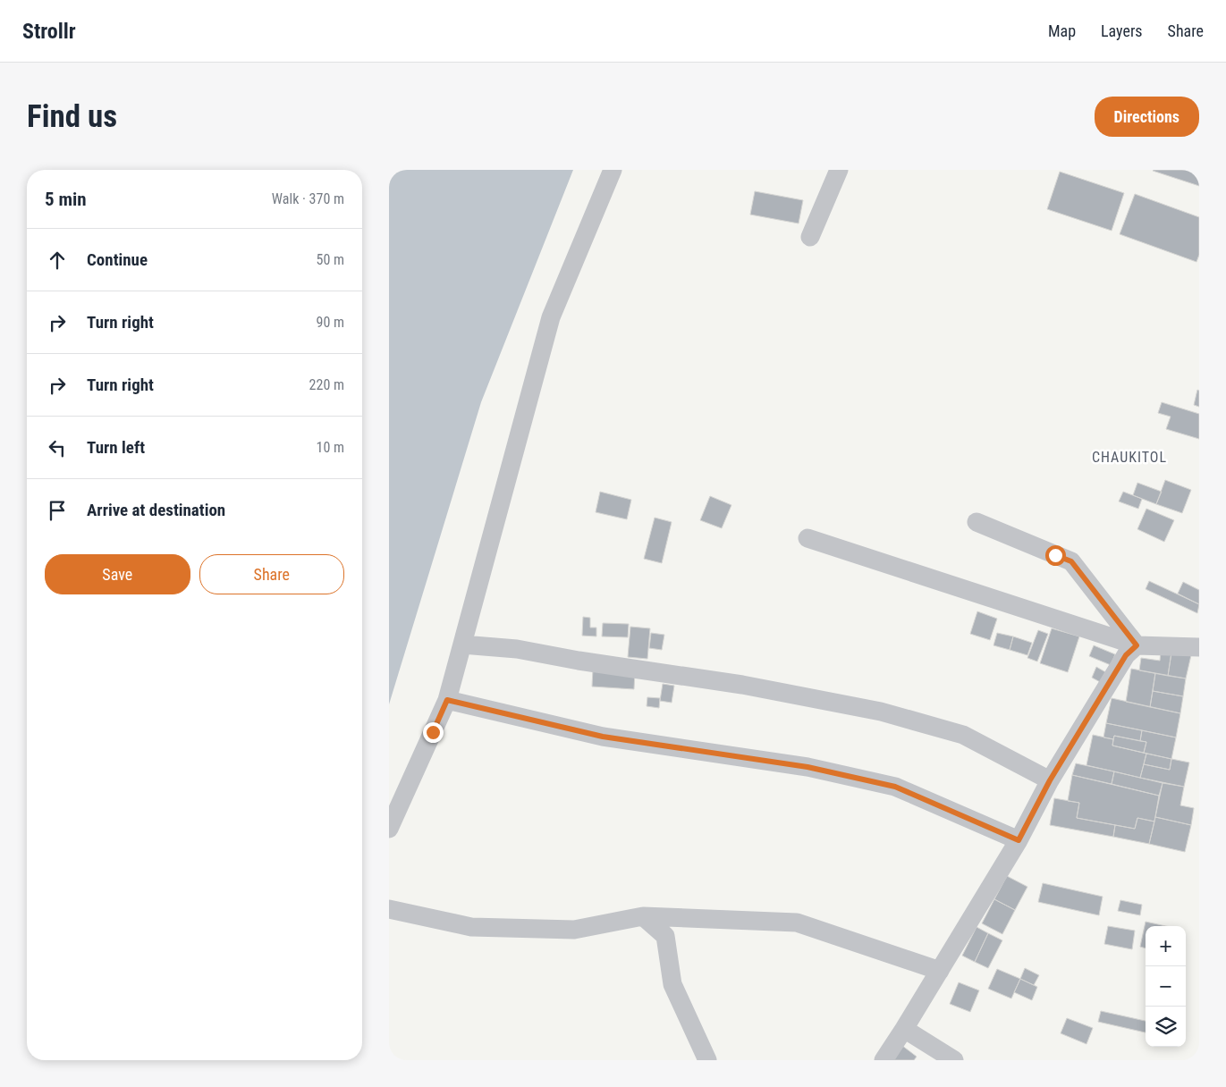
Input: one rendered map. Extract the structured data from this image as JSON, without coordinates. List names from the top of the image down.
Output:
{
  "districts": ["CHAUKITOL"],
  "page": {
    "header": "Strollr",
    "nav": ["Map", "Layers", "Share"],
    "buttons": [
      "Directions",
      ["Save", "Share"]
    ],
    "title": "Find us",
    "heading": ["5 min", "Walk · 370 m"],
    "list": [
      ["Continue", "50 m"],
      ["Turn right", "90 m"],
      ["Turn right", "220 m"],
      ["Turn left", "10 m"],
      "Arrive at destination"
    ],
    "map_buttons": ["+", "−"]
  }
}
